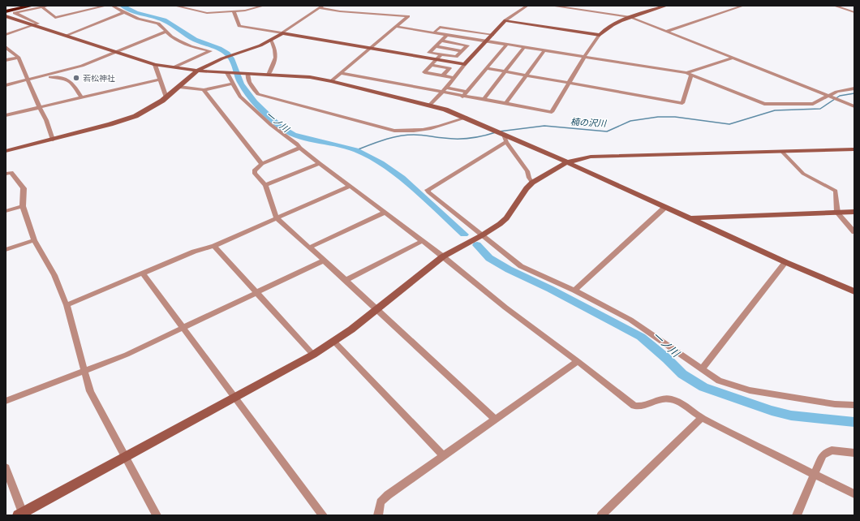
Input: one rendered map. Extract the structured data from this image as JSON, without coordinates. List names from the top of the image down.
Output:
{
  "water": ["一ノ川", "楠の沢川"],
  "places": ["若松神社"]
}
